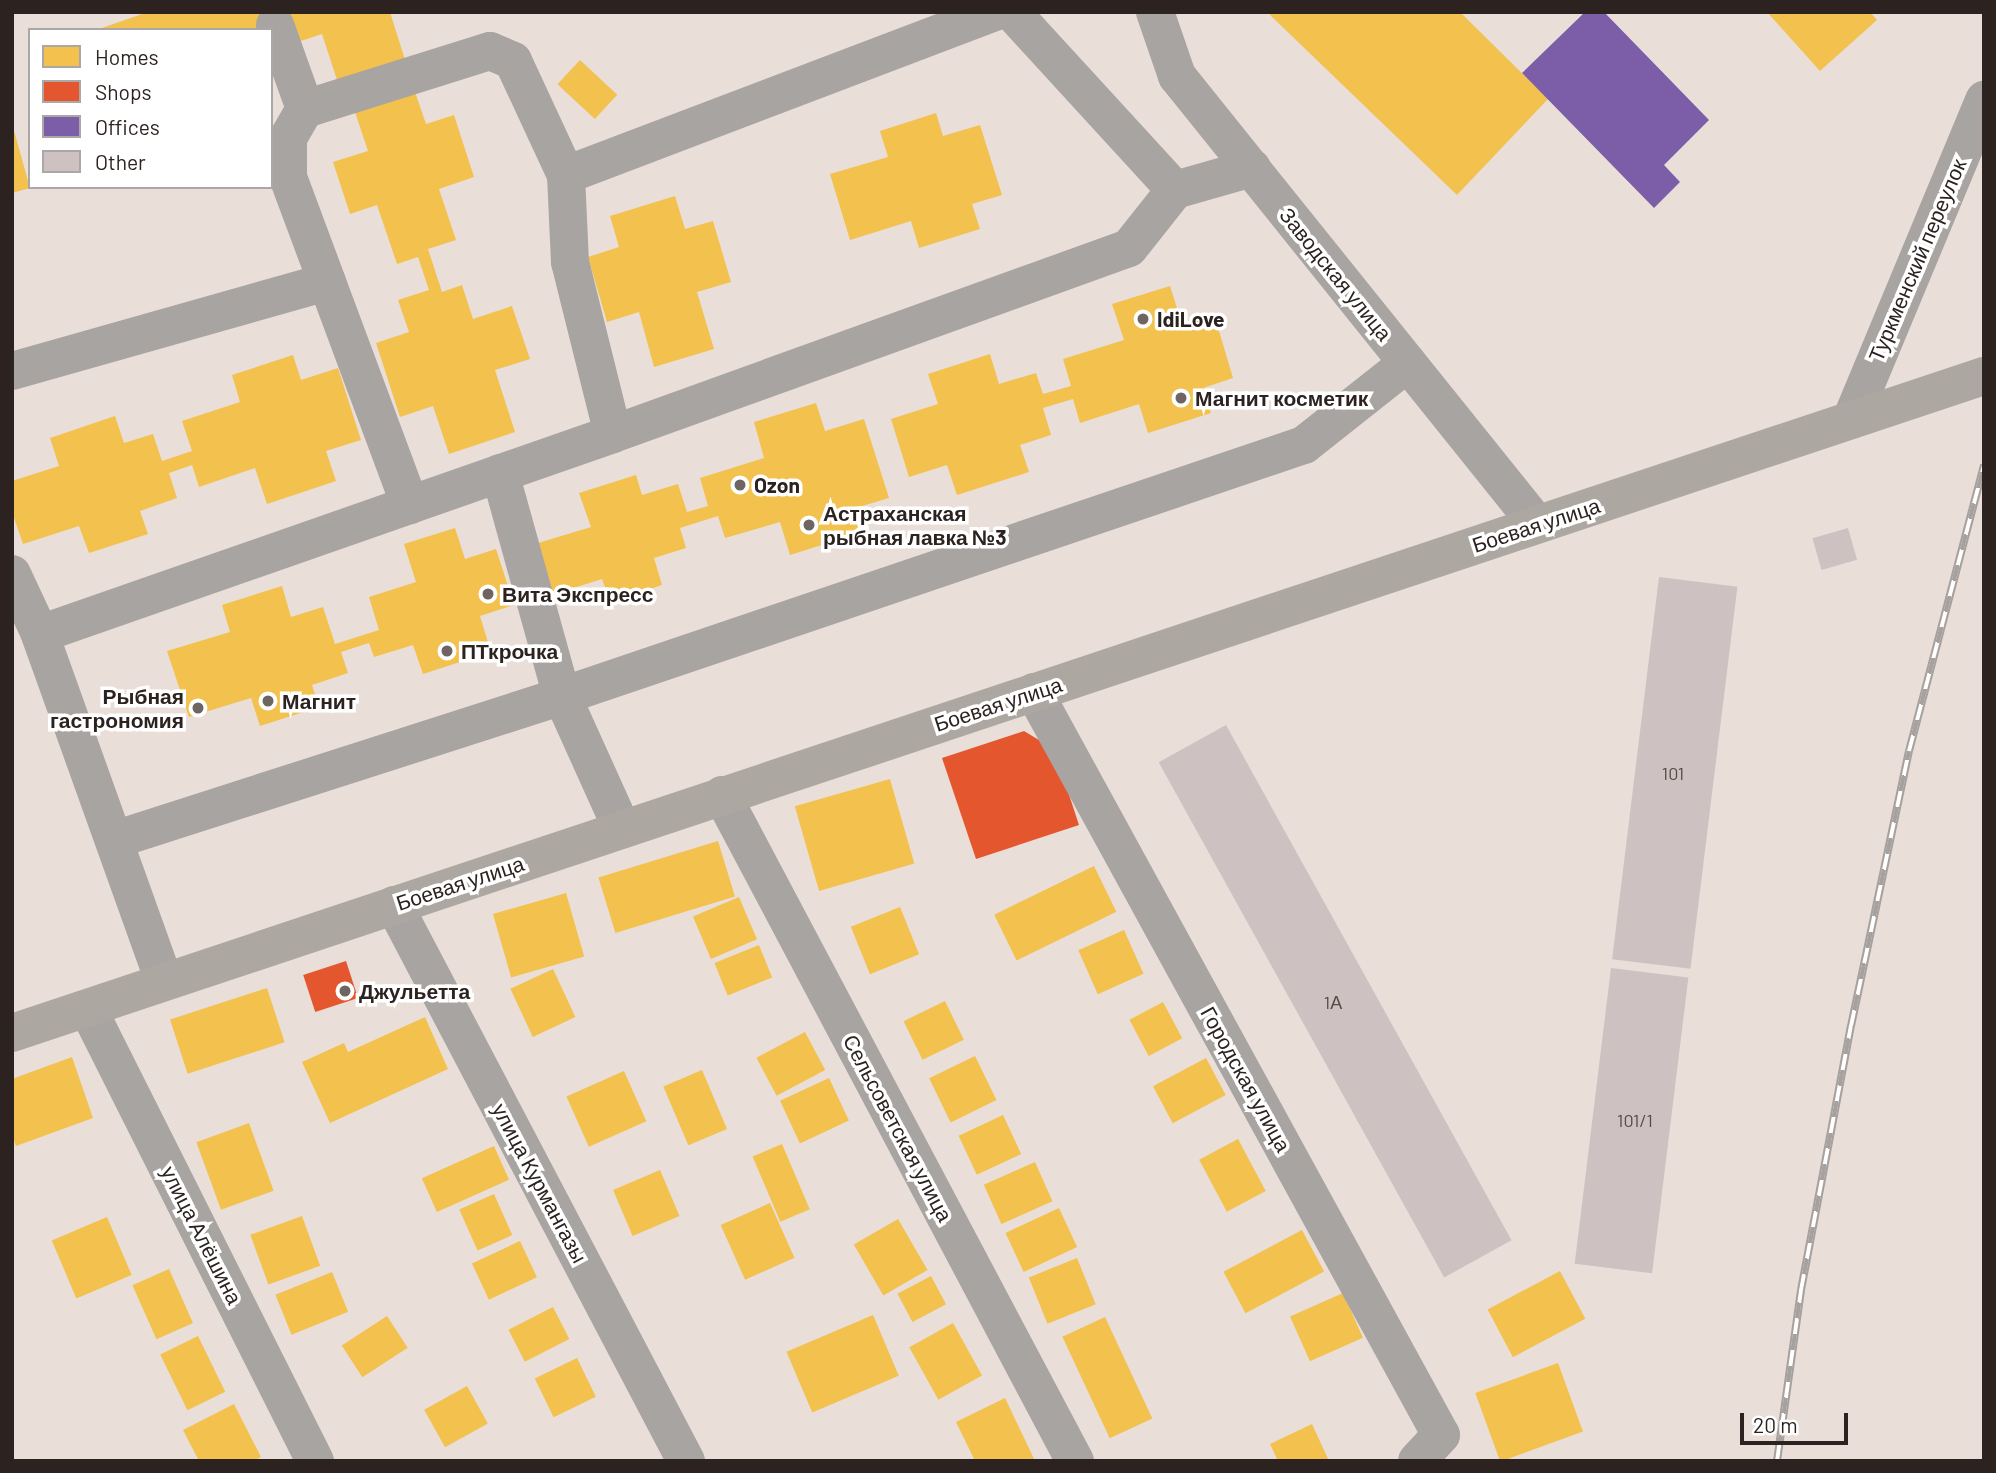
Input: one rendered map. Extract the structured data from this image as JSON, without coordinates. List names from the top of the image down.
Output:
{
  "streets": {
    "main road": ["Боевая улица"],
    "street": [
      "Туркменский переулок",
      "Заводская улица",
      "Городская улица",
      "Сельсоветская улица",
      "улица Курмангазы",
      "улица Алёшина"
    ]
  },
  "crossings": [
    ["Туркменский переулок", "Боевая улица"],
    ["Заводская улица", "Боевая улица"],
    ["Боевая улица", "Городская улица"],
    ["Боевая улица", "Сельсоветская улица"],
    ["Боевая улица", "улица Курмангазы"],
    ["Боевая улица", "улица Алёшина"]
  ],
  "places": [
    "IdiLove",
    "Магнит косметик",
    "Ozon",
    "Астраханская рыбная лавка №3",
    "Вита Экспресс",
    "ПТкрочка",
    "Магнит",
    "Рыбная гастрономия",
    "Джульетта"
  ],
  "house_numbers": ["101", "1А", "101/1"],
  "legend": [
    "Homes",
    "Shops",
    "Offices",
    "Other"
  ],
  "scale_bar": "20 m"
}
